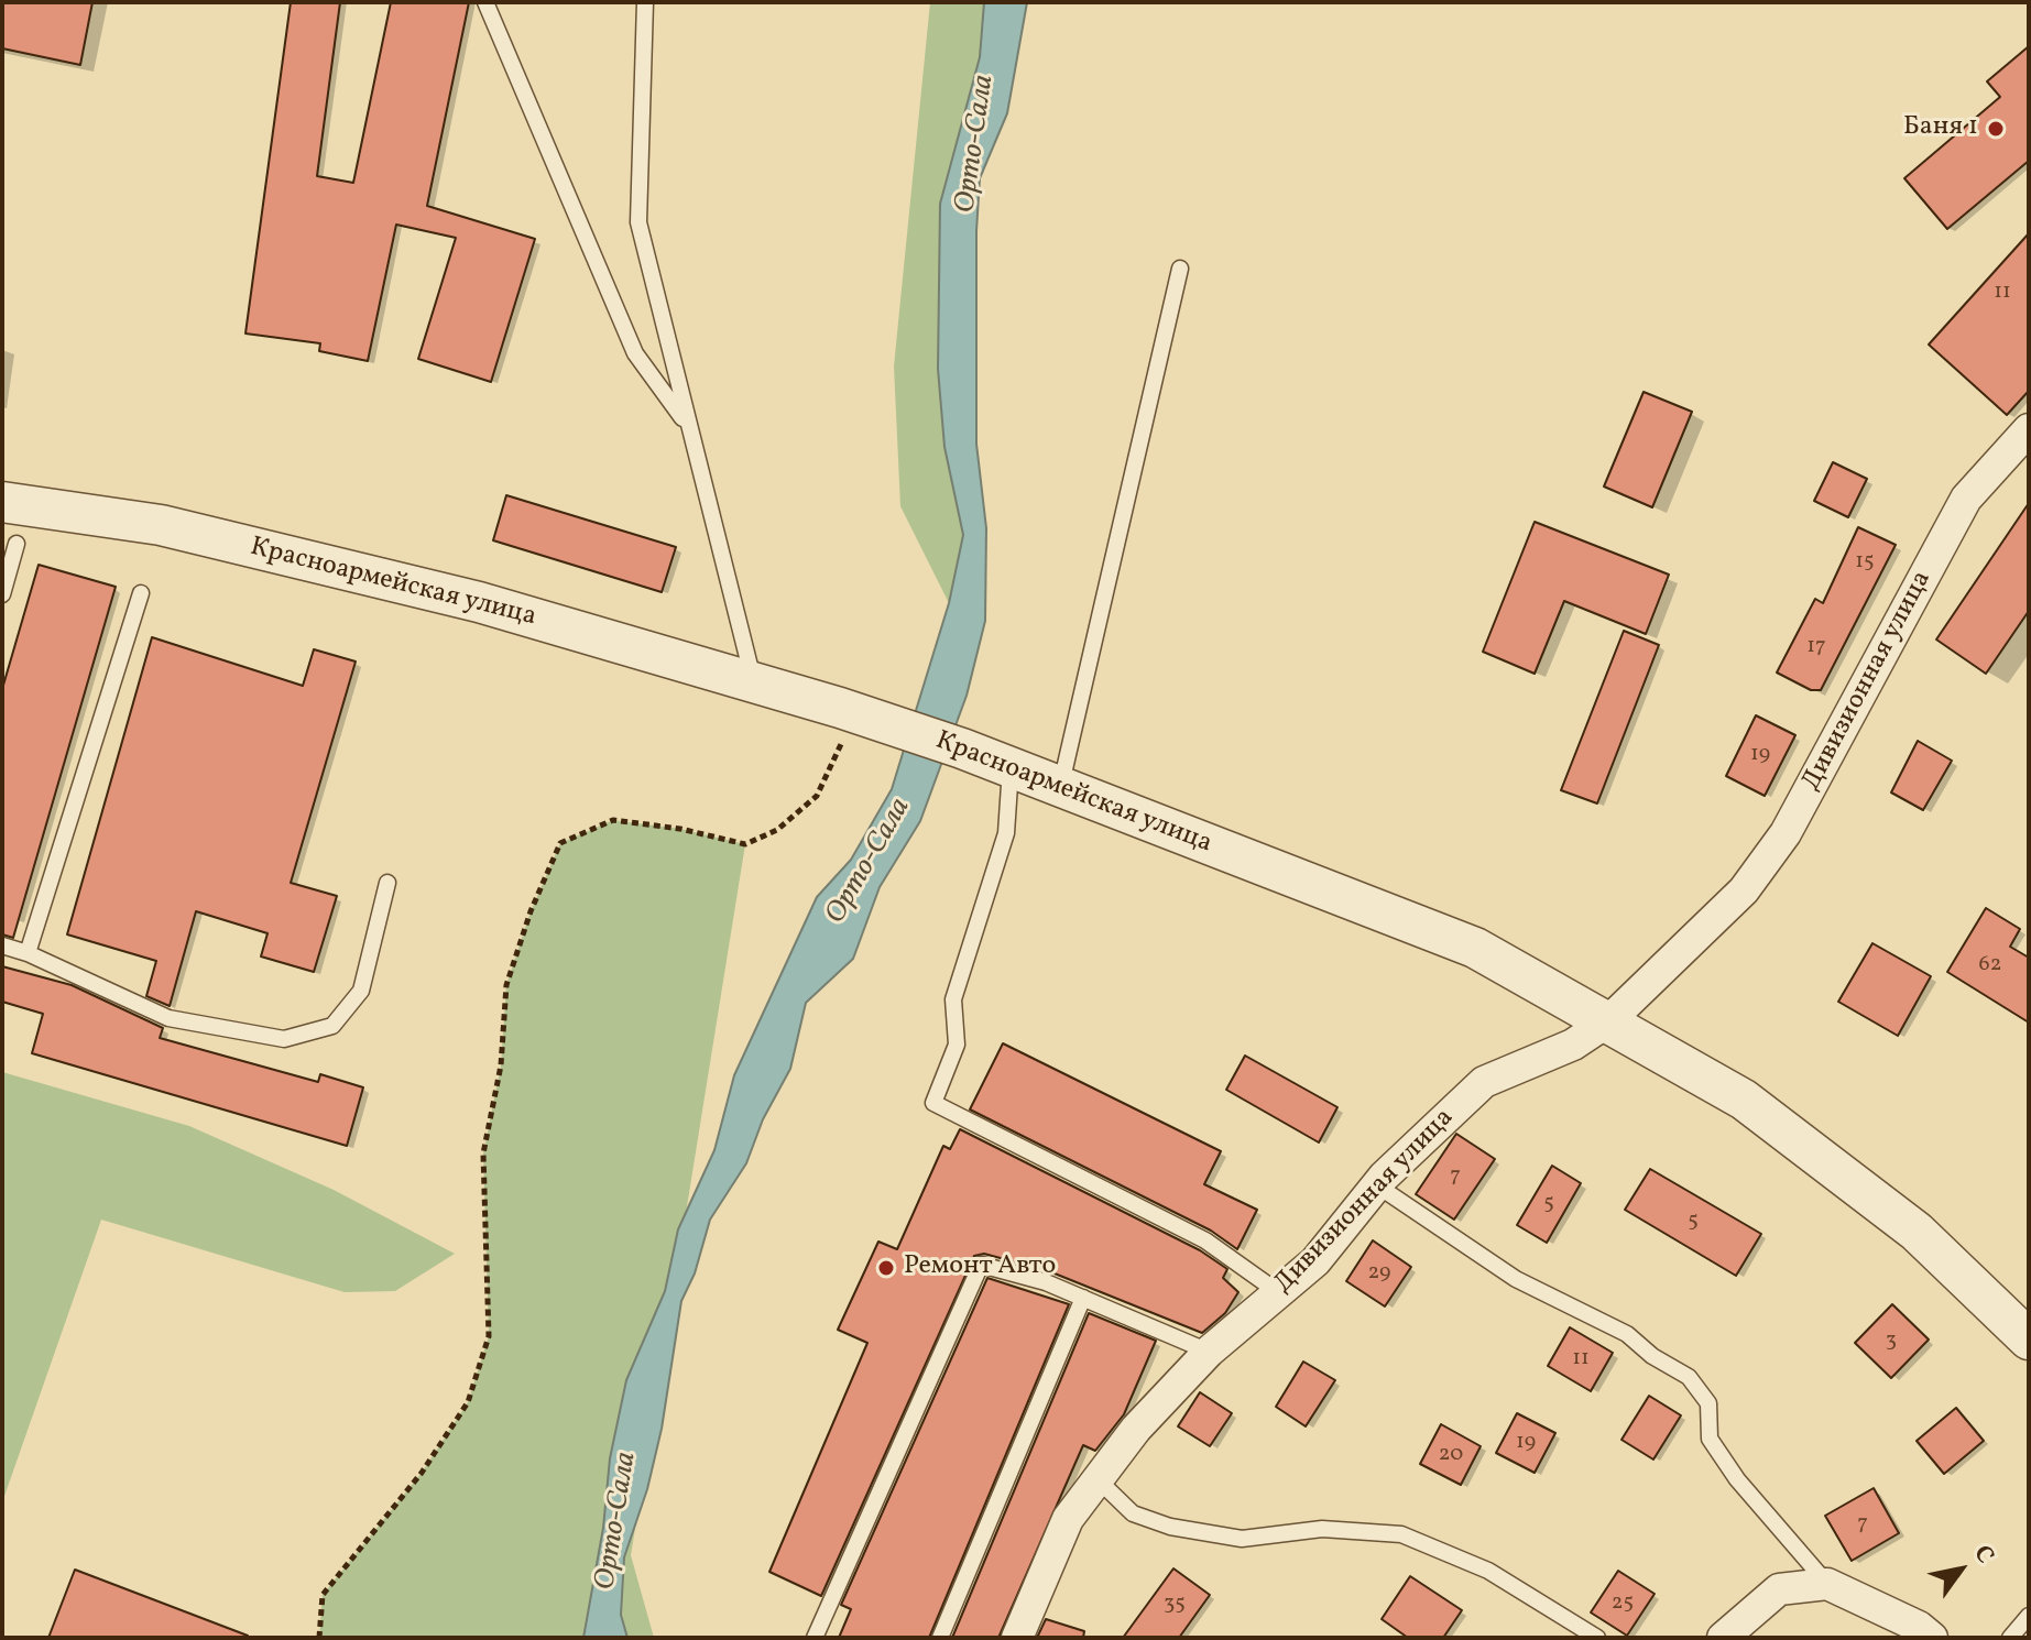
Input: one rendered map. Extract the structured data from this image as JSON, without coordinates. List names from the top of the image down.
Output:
{
  "streets": {
    "street": ["Красноармейская улица", "Дивизионная улица"]
  },
  "crossings": [
    ["Красноармейская улица", "Дивизионная улица"]
  ],
  "water": ["Орто-Сала"],
  "places": ["Баня 1", "Ремонт Авто"],
  "house_numbers": [
    "11",
    "15",
    "17",
    "19",
    "62",
    "7",
    "5",
    "5",
    "29",
    "3",
    "11",
    "19",
    "20",
    "7",
    "25",
    "35"
  ],
  "north": "top right"
}
